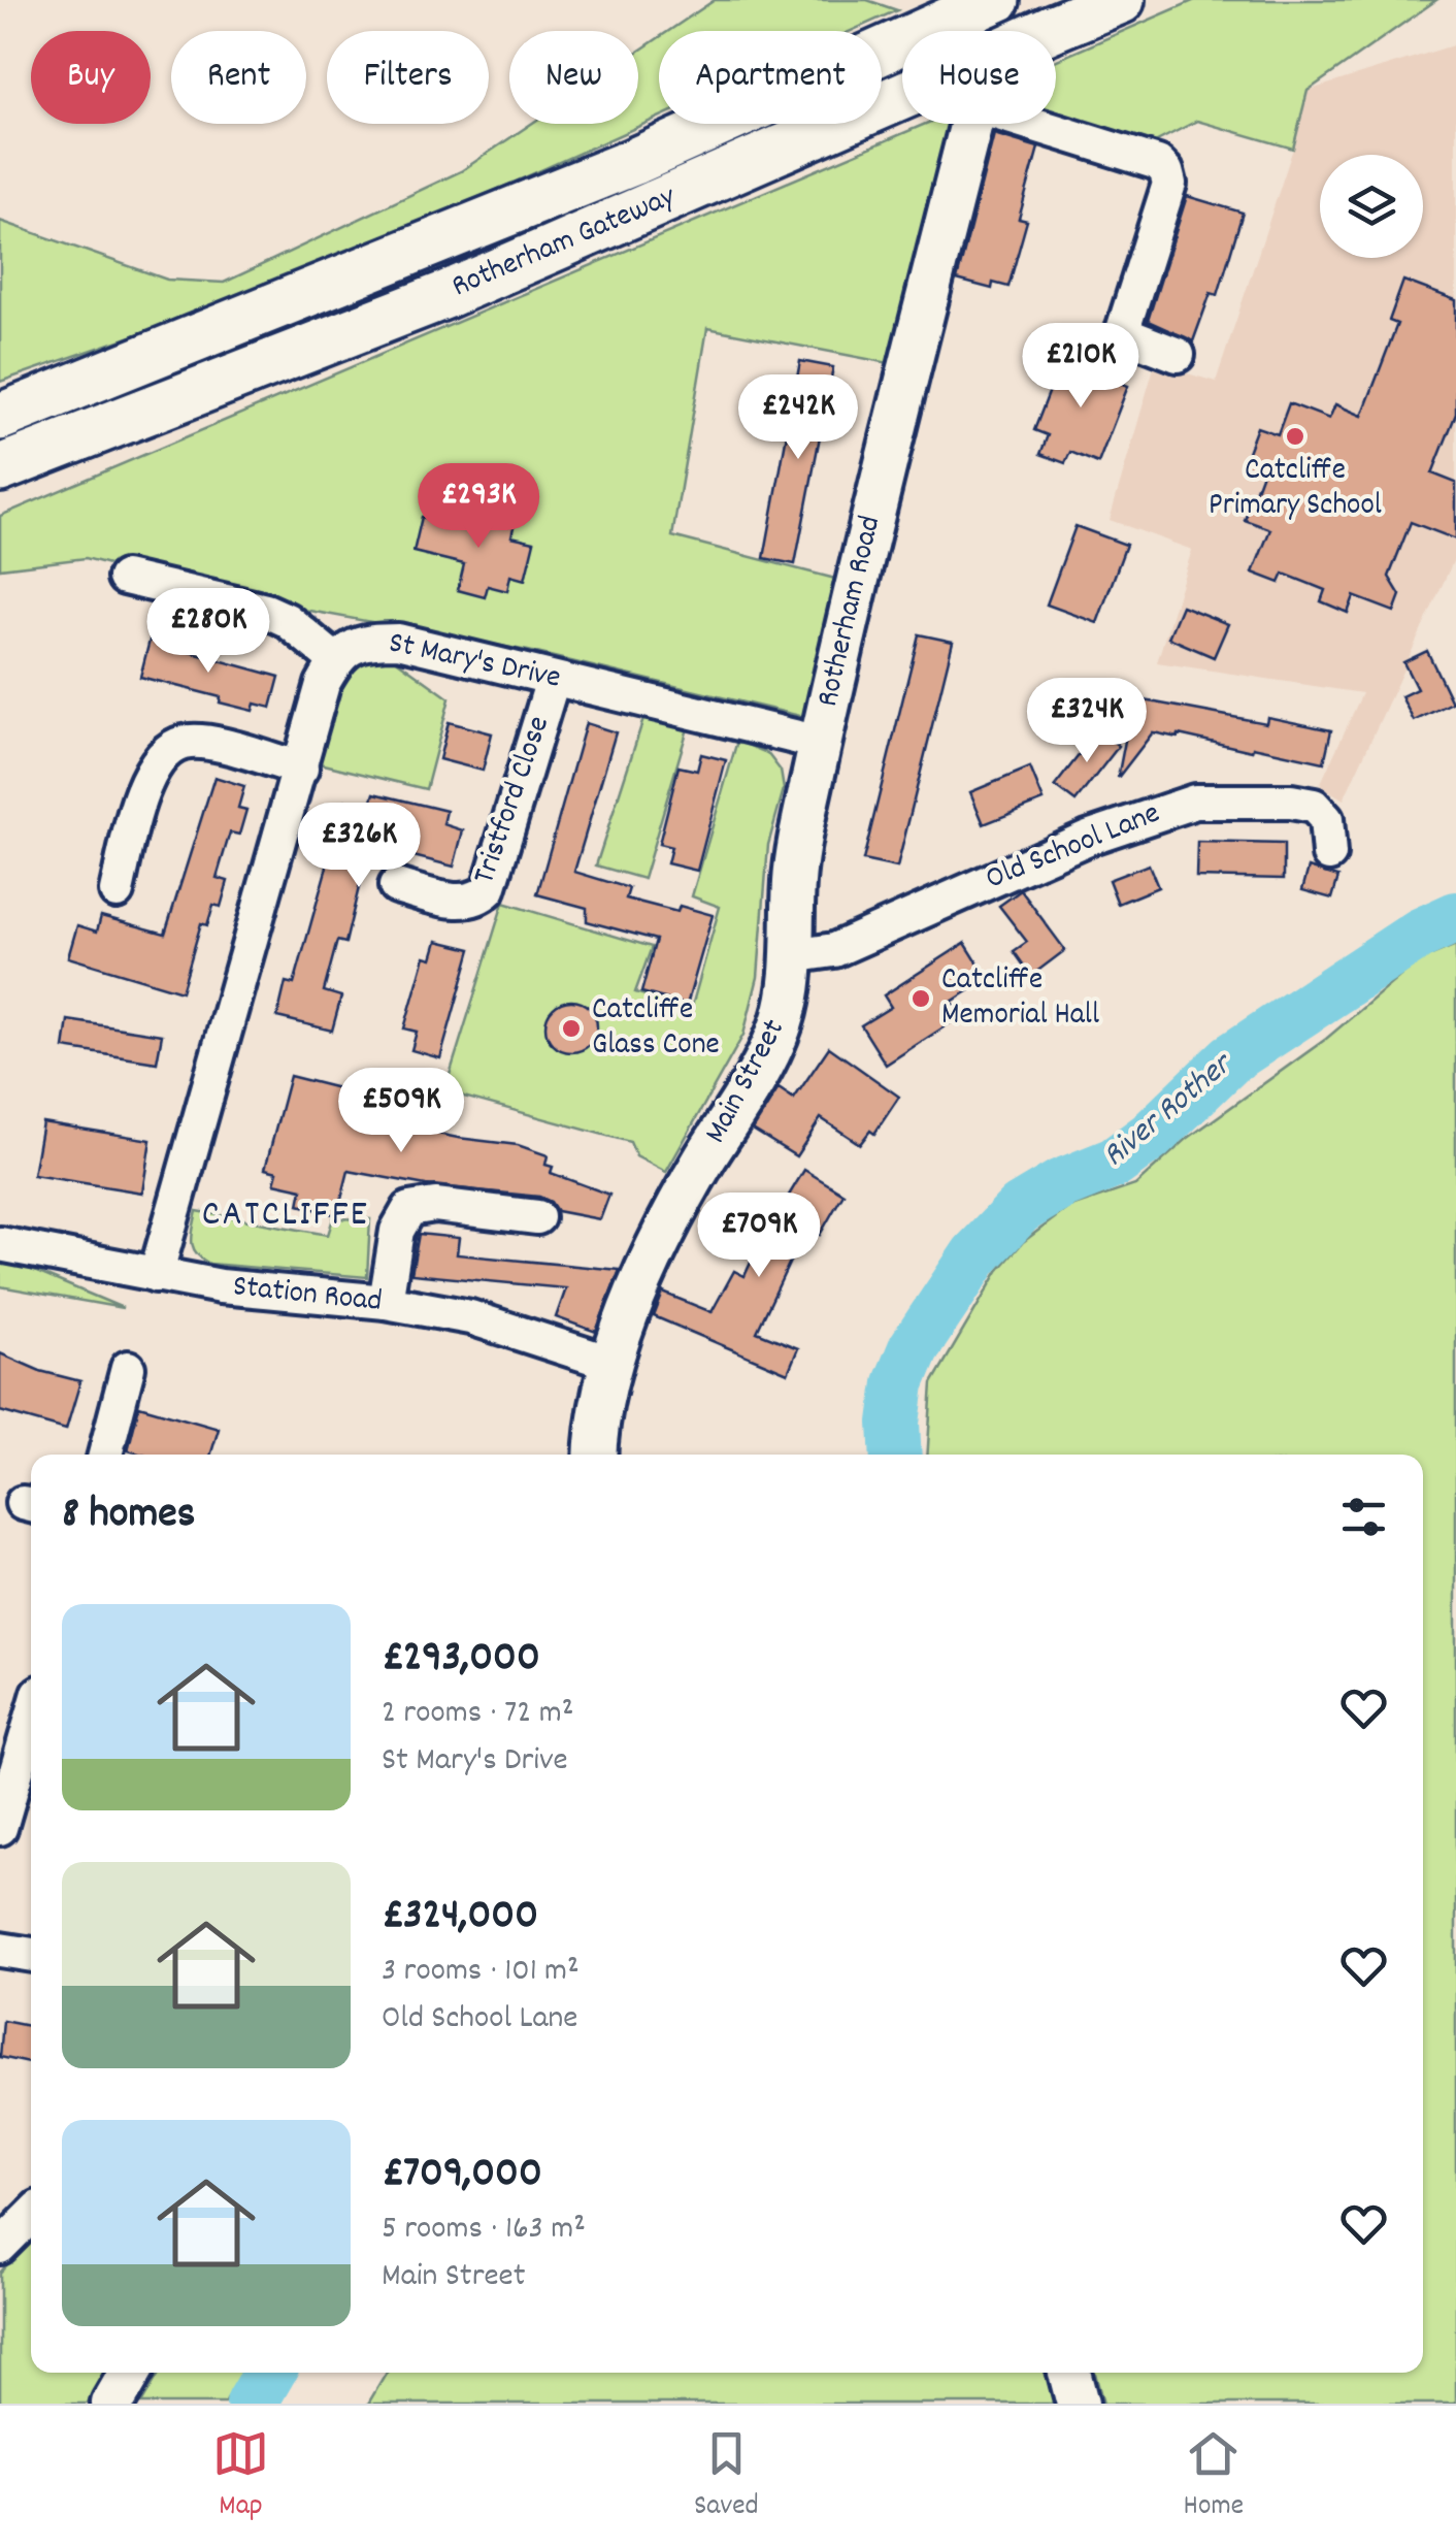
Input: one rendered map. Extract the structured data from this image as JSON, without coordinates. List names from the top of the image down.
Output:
{
  "streets": {
    "highway": ["Rotherham Gateway"],
    "main road": ["Rotherham Road", "Main Street"],
    "street": [
      "St Mary's Drive",
      "Tristford Close",
      "Old School Lane",
      "Station Road"
    ]
  },
  "crossings": [
    ["Rotherham Gateway", "Rotherham Road"],
    ["Rotherham Road", "St Mary's Drive"],
    ["Rotherham Road", "Main Street"],
    ["St Mary's Drive", "Tristford Close"],
    ["St Mary's Drive", "Main Street"],
    ["Old School Lane", "Main Street"],
    ["Main Street", "Station Road"]
  ],
  "districts": ["CATCLIFFE"],
  "water": ["River Rother"],
  "places": ["Catcliffe Primary School", "Catcliffe Memorial Hall", "Catcliffe Glass Cone"],
  "page": {
    "chip": [
      "Buy",
      "Rent",
      "Filters",
      "New",
      "Apartment",
      "House"
    ],
    "price": [
      "£210K",
      "£242K",
      "£293K",
      "£280K",
      "£324K",
      "£326K",
      "£509K",
      "£709K"
    ],
    "heading": "8 homes",
    "list": [
      {
        "name": "£293,000",
        "note": "2 rooms · 72 m² · St Mary's Drive"
      },
      {
        "name": "£324,000",
        "note": "3 rooms · 101 m² · Old School Lane"
      },
      {
        "name": "£709,000",
        "note": "5 rooms · 163 m² · Main Street"
      }
    ],
    "tabs": ["Map", "Saved", "Home"]
  }
}
